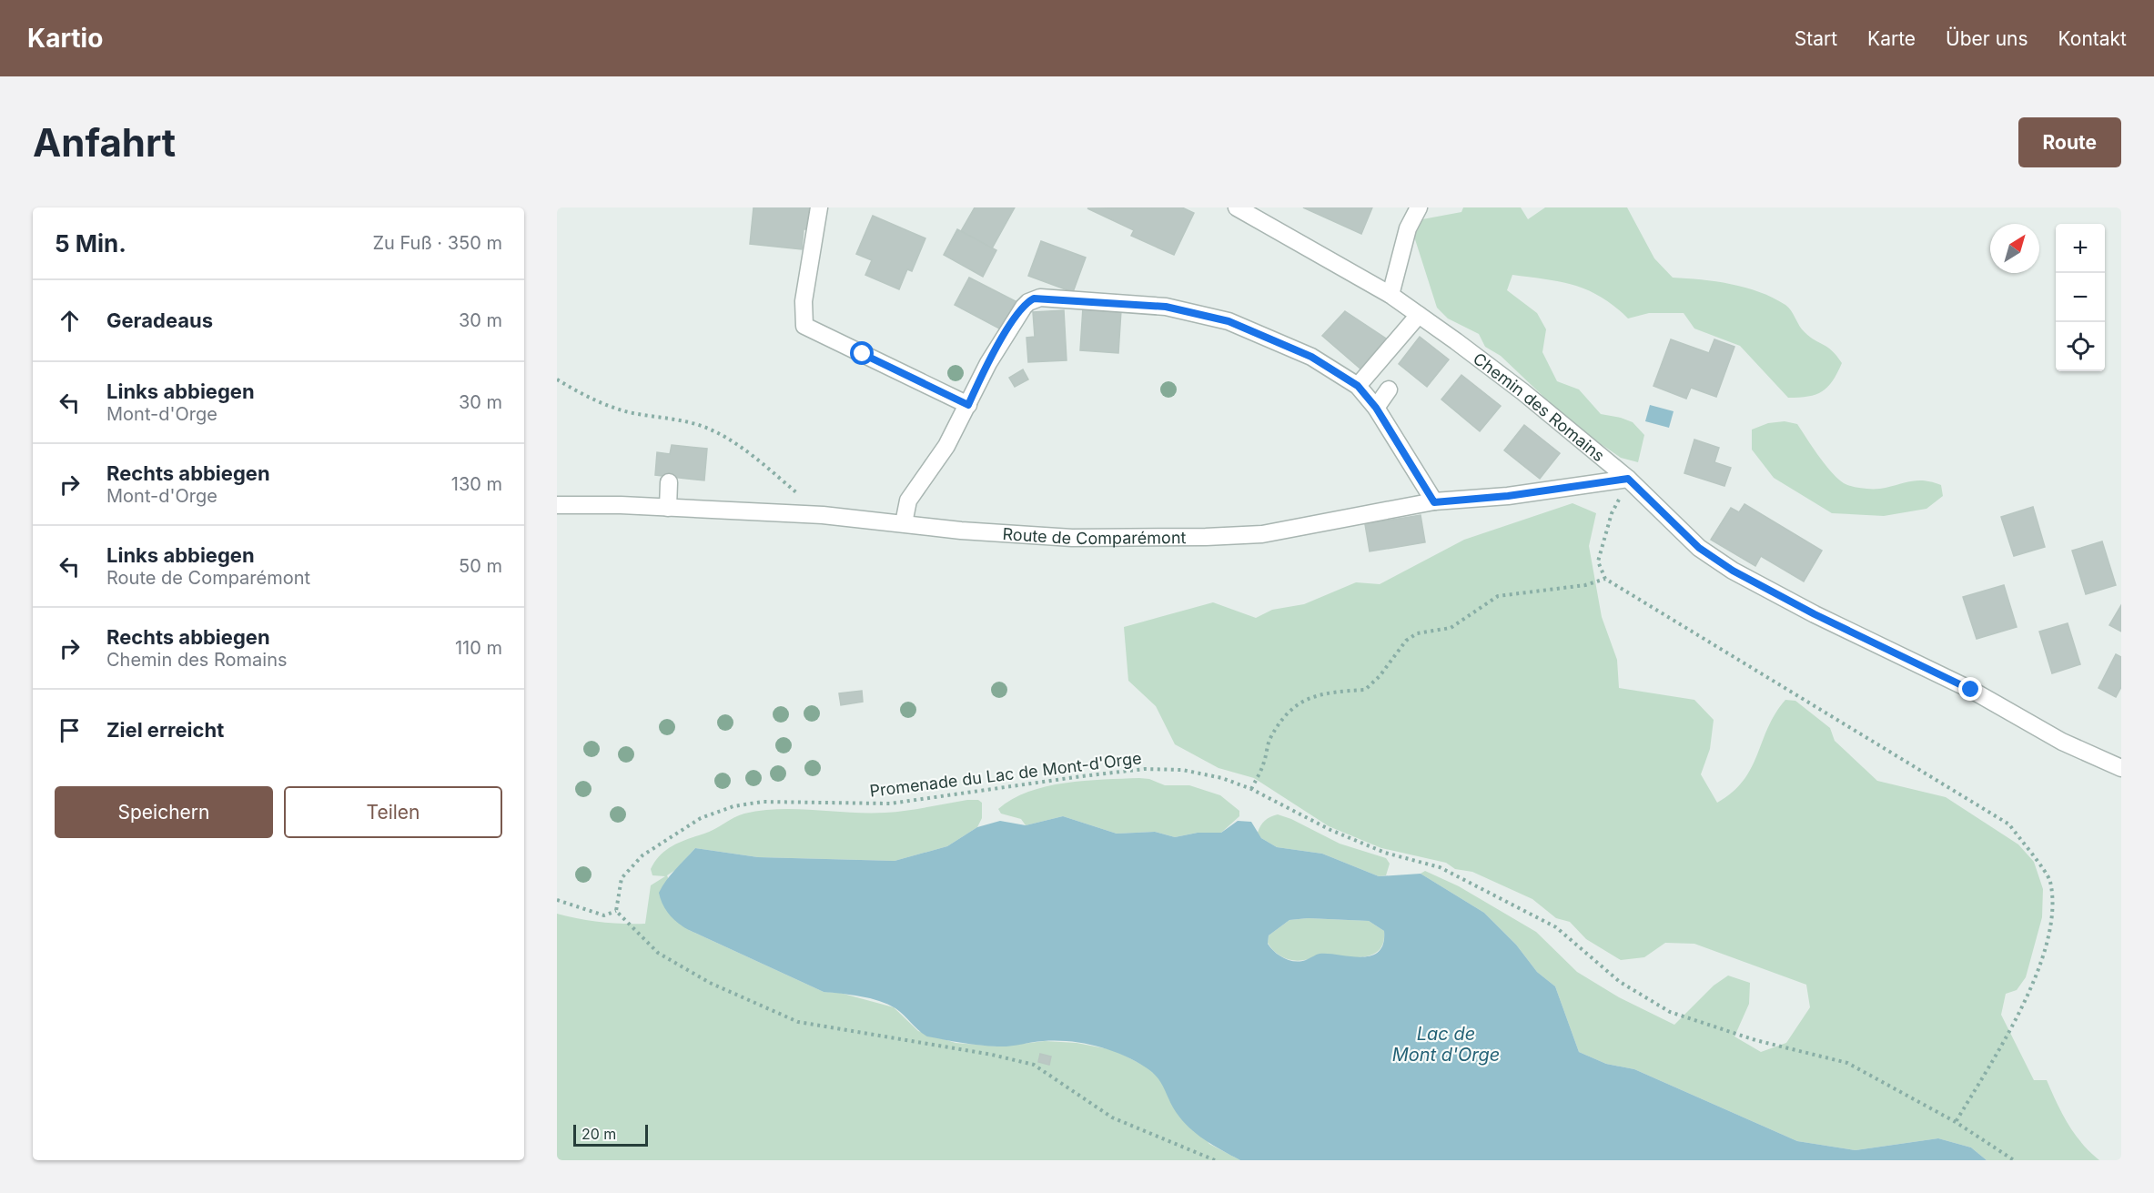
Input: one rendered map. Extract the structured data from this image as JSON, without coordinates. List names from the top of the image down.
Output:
{
  "streets": {
    "street": ["Chemin des Romains", "Route de Comparémont"],
    "path": ["Promenade du Lac de Mont-d'Orge"]
  },
  "crossings": [
    ["Chemin des Romains", "Route de Comparémont"]
  ],
  "water": ["Lac de Mont d'Orge"],
  "scale_bar": "20 m",
  "north": "top right",
  "page": {
    "header": "Kartio",
    "nav": [
      "Start",
      "Karte",
      "Über uns",
      "Kontakt"
    ],
    "buttons": [
      "Route",
      ["Speichern", "Teilen"]
    ],
    "title": "Anfahrt",
    "heading": ["5 Min.", "Zu Fuß · 350 m"],
    "map_buttons": ["+", "−"],
    "list": [
      ["Geradeaus", "30 m"],
      ["Links abbiegen", "Mont-d'Orge", "30 m"],
      ["Rechts abbiegen", "Mont-d'Orge", "130 m"],
      ["Links abbiegen", "Route de Comparémont", "50 m"],
      ["Rechts abbiegen", "Chemin des Romains", "110 m"],
      "Ziel erreicht"
    ],
    "scale": "20 m"
  }
}
